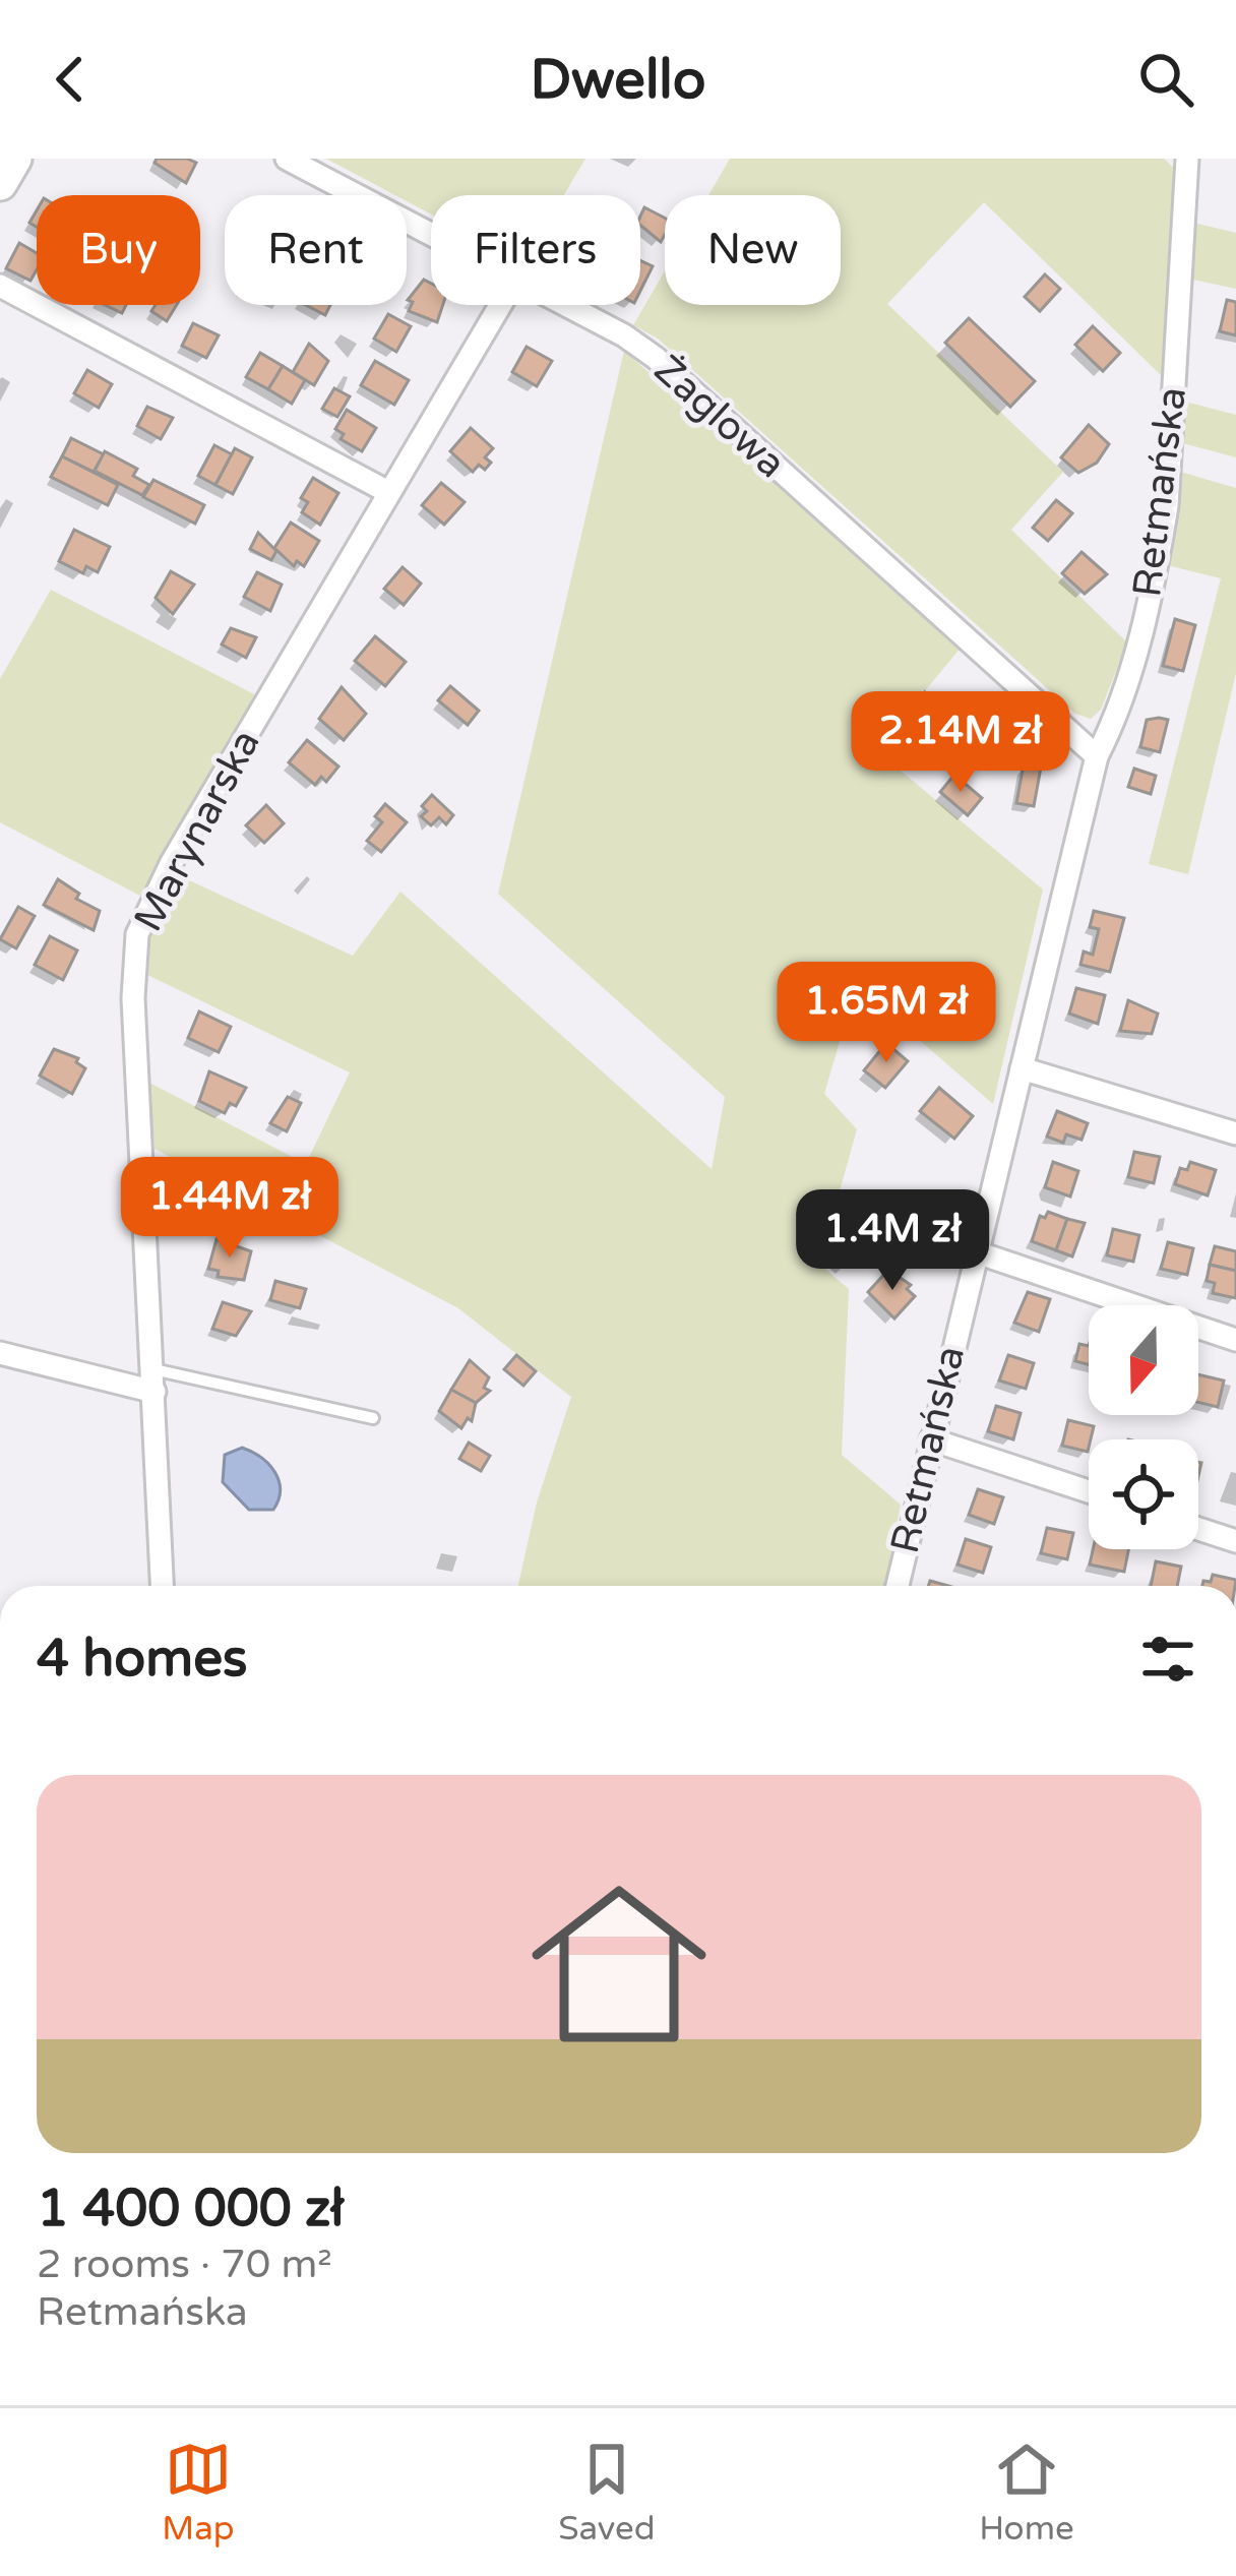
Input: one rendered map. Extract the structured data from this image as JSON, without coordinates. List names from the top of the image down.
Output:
{
  "streets": {
    "street": ["Żaglowa", "Retmańska", "Marynarska"]
  },
  "crossings": [
    ["Żaglowa", "Retmańska"]
  ],
  "north": "bottom",
  "page": {
    "header": "Dwello",
    "chip": [
      "Buy",
      "Rent",
      "Filters",
      "New"
    ],
    "price": [
      "2.14M zł",
      "1.65M zł",
      "1.44M zł",
      "1.4M zł"
    ],
    "heading": "4 homes",
    "list": [
      {
        "name": "1 400 000 zł",
        "note": "2 rooms · 70 m² · Retmańska"
      }
    ],
    "tabs": ["Map", "Saved", "Home"]
  }
}
